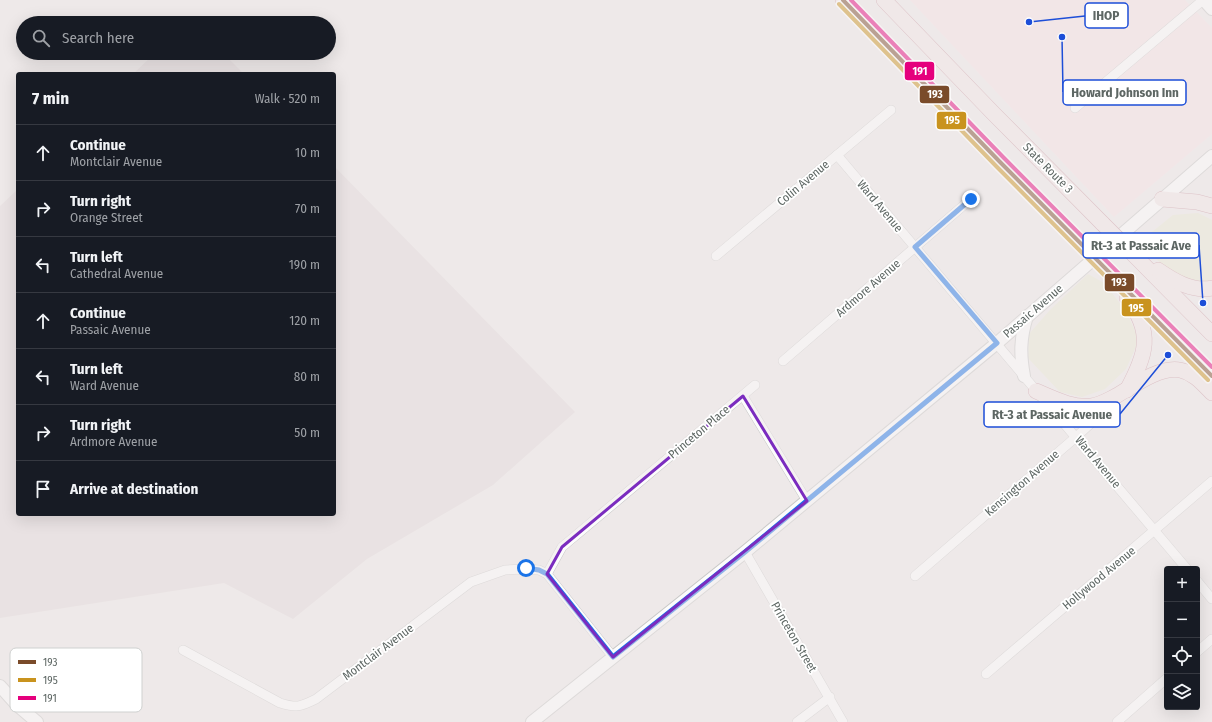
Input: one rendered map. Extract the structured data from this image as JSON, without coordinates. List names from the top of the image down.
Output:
{
  "streets": {
    "highway": ["State Route 3"],
    "main road": ["Passaic Avenue"],
    "street": [
      "Colin Avenue",
      "Ward Avenue",
      "Ardmore Avenue",
      "Princeton Place",
      "Kensington Avenue",
      "Hollywood Avenue",
      "Princeton Street",
      "Montclair Avenue"
    ]
  },
  "crossings": [
    ["Colin Avenue", "Ward Avenue"],
    ["Ward Avenue", "Ardmore Avenue"],
    ["Ward Avenue", "Passaic Avenue"],
    ["Ward Avenue", "Kensington Avenue"],
    ["Ward Avenue", "Hollywood Avenue"],
    ["Passaic Avenue", "Princeton Place"],
    ["Passaic Avenue", "Princeton Street"],
    ["Princeton Place", "Montclair Avenue"]
  ],
  "places": [
    "IHOP",
    "Howard Johnson Inn",
    "Rt-3 at Passaic Ave",
    "Rt-3 at Passaic Avenue"
  ],
  "lines": ["transit line 193", "transit line 191", "transit line 195"],
  "legend": ["193", "195", "191"],
  "page": {
    "search": "Search here",
    "heading": ["7 min", "Walk · 520 m"],
    "list": [
      ["Continue", "Montclair Avenue", "10 m"],
      ["Turn right", "Orange Street", "70 m"],
      ["Turn left", "Cathedral Avenue", "190 m"],
      ["Continue", "Passaic Avenue", "120 m"],
      ["Turn left", "Ward Avenue", "80 m"],
      ["Turn right", "Ardmore Avenue", "50 m"],
      "Arrive at destination"
    ],
    "map_buttons": ["+", "−"]
  }
}
